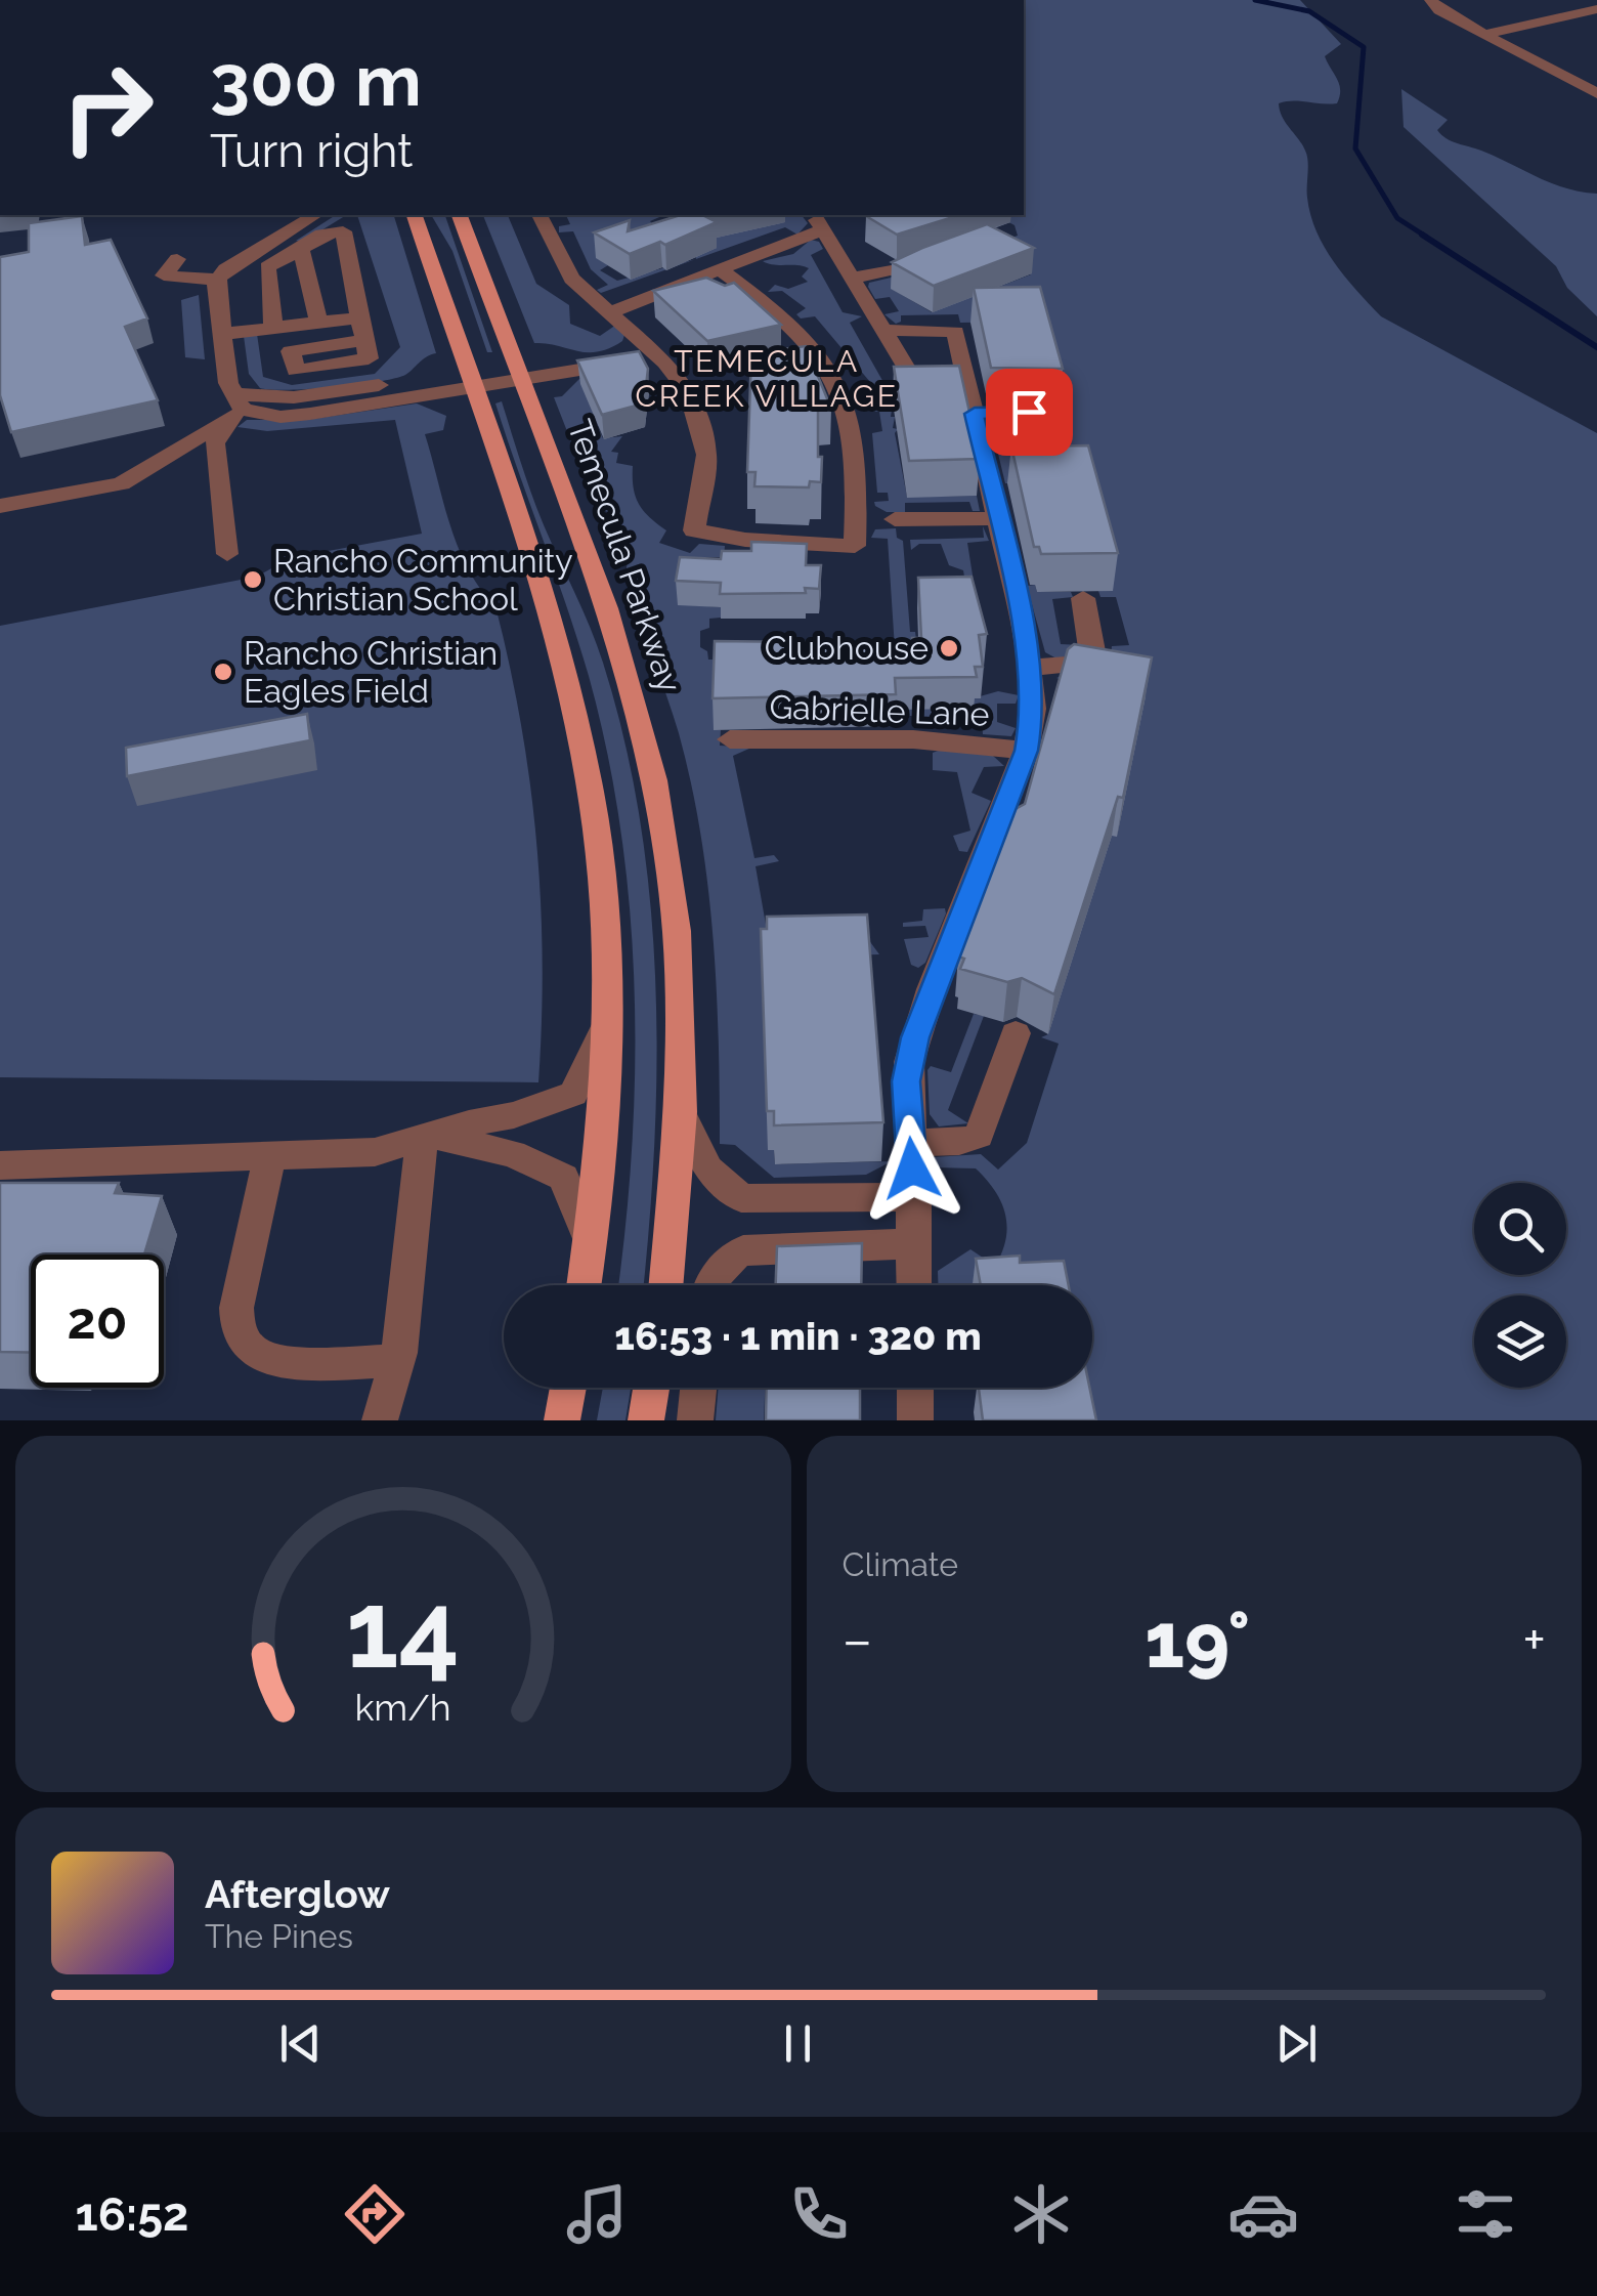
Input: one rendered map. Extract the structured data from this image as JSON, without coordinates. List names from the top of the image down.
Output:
{
  "streets": {
    "main road": ["Temecula Parkway"],
    "street": ["Gabrielle Lane"]
  },
  "districts": ["TEMECULA CREEK VILLAGE"],
  "places": ["Rancho Community Christian School", "Clubhouse", "Rancho Christian Eagles Field"],
  "page": {
    "turn": ["300 m", "Turn right"],
    "limit": "20",
    "trip": "16:53 · 1 min · 320 m",
    "tile": "Climate",
    "heat": ["−", "19°", "+"],
    "song": ["Afterglow", "The Pines"],
    "tabs": "16:52",
    "gauge": ["14", "km/h"]
  }
}
